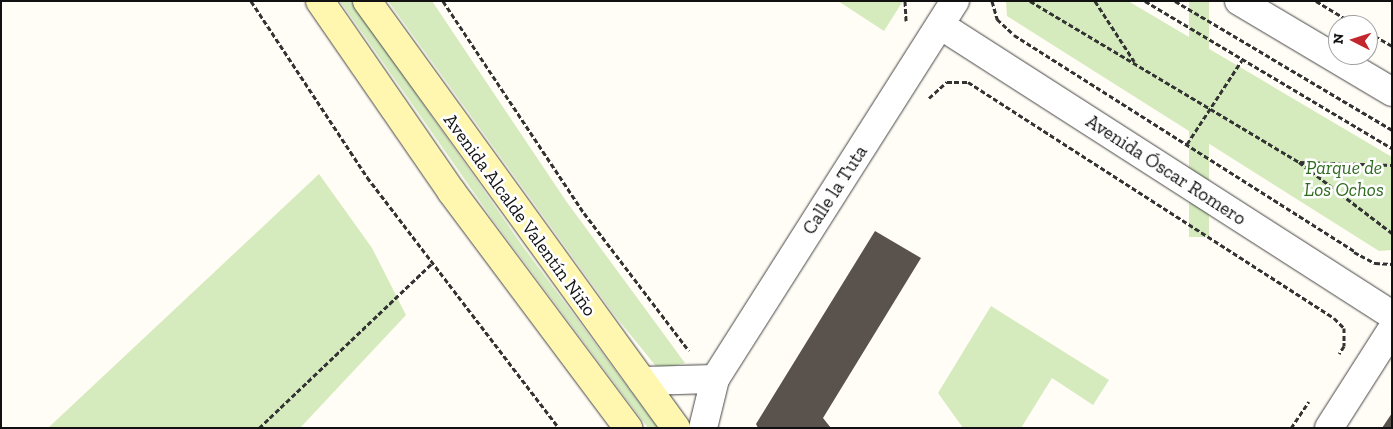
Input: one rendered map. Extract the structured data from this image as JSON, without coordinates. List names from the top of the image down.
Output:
{
  "streets": {
    "main road": ["Avenida Alcalde Valentín Niño"],
    "street": ["Avenida Óscar Romero", "Calle la Tuta"]
  },
  "crossings": [
    ["Avenida Óscar Romero", "Calle la Tuta"]
  ],
  "parks": ["Parque de Los Ochos"],
  "north": "left"
}
